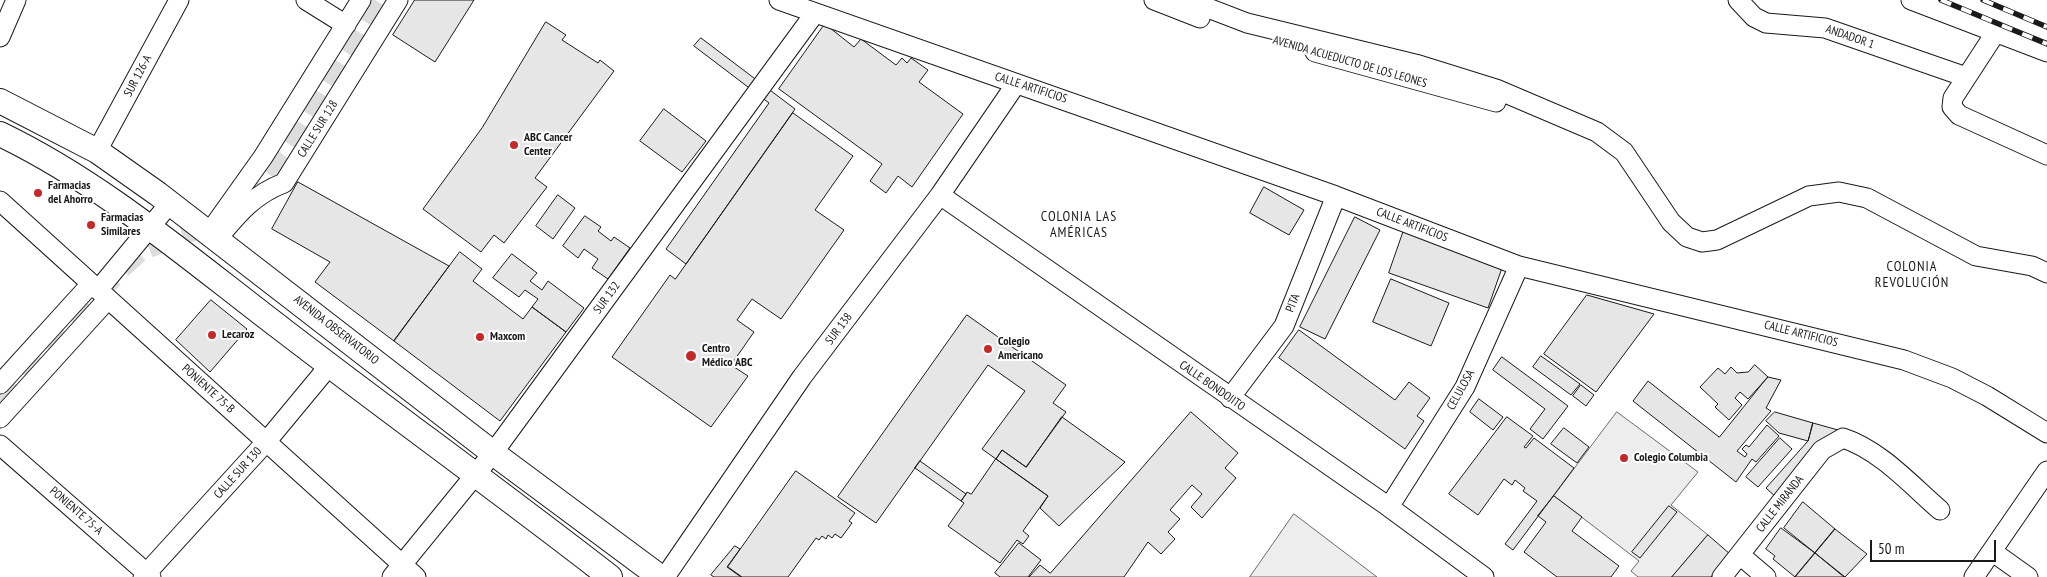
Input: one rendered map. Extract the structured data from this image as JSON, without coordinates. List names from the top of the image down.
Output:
{
  "streets": {
    "main road": ["AVENIDA OBSERVATORIO"],
    "street": [
      "ANDADOR 1",
      "AVENIDA ACUEDUCTO DE LOS LEONES",
      "SUR 126-A",
      "CALLE ARTIFICIOS",
      "CALLE SUR 128",
      "SUR 132",
      "PITA",
      "SUR 138",
      "CALLE BONDOJITO",
      "PONIENTE 75-B",
      "CELULOSA",
      "CALLE SUR 130",
      "CALLE MIRANDA",
      "PONIENTE 75-A"
    ]
  },
  "crossings": [
    ["SUR 126-A", "AVENIDA OBSERVATORIO"],
    ["CALLE ARTIFICIOS", "SUR 132"],
    ["CALLE ARTIFICIOS", "PITA"],
    ["CALLE ARTIFICIOS", "SUR 138"],
    ["CALLE ARTIFICIOS", "CELULOSA"],
    ["SUR 132", "AVENIDA OBSERVATORIO"],
    ["SUR 132", "PONIENTE 75-B"],
    ["PITA", "CALLE BONDOJITO"],
    ["SUR 138", "CALLE BONDOJITO"],
    ["CALLE BONDOJITO", "CELULOSA"],
    ["PONIENTE 75-B", "CALLE SUR 130"],
    ["CALLE SUR 130", "PONIENTE 75-A"]
  ],
  "districts": ["COLONIA LAS AMÉRICAS", "COLONIA REVOLUCIÓN"],
  "places": [
    "ABC Cancer Center",
    "Farmacias del Ahorro",
    "Farmacias Similares",
    "Lecaroz",
    "Maxcom",
    "Colegio Americano",
    "Centro Médico ABC",
    "Colegio Columbia"
  ],
  "scale_bar": "50 m"
}
